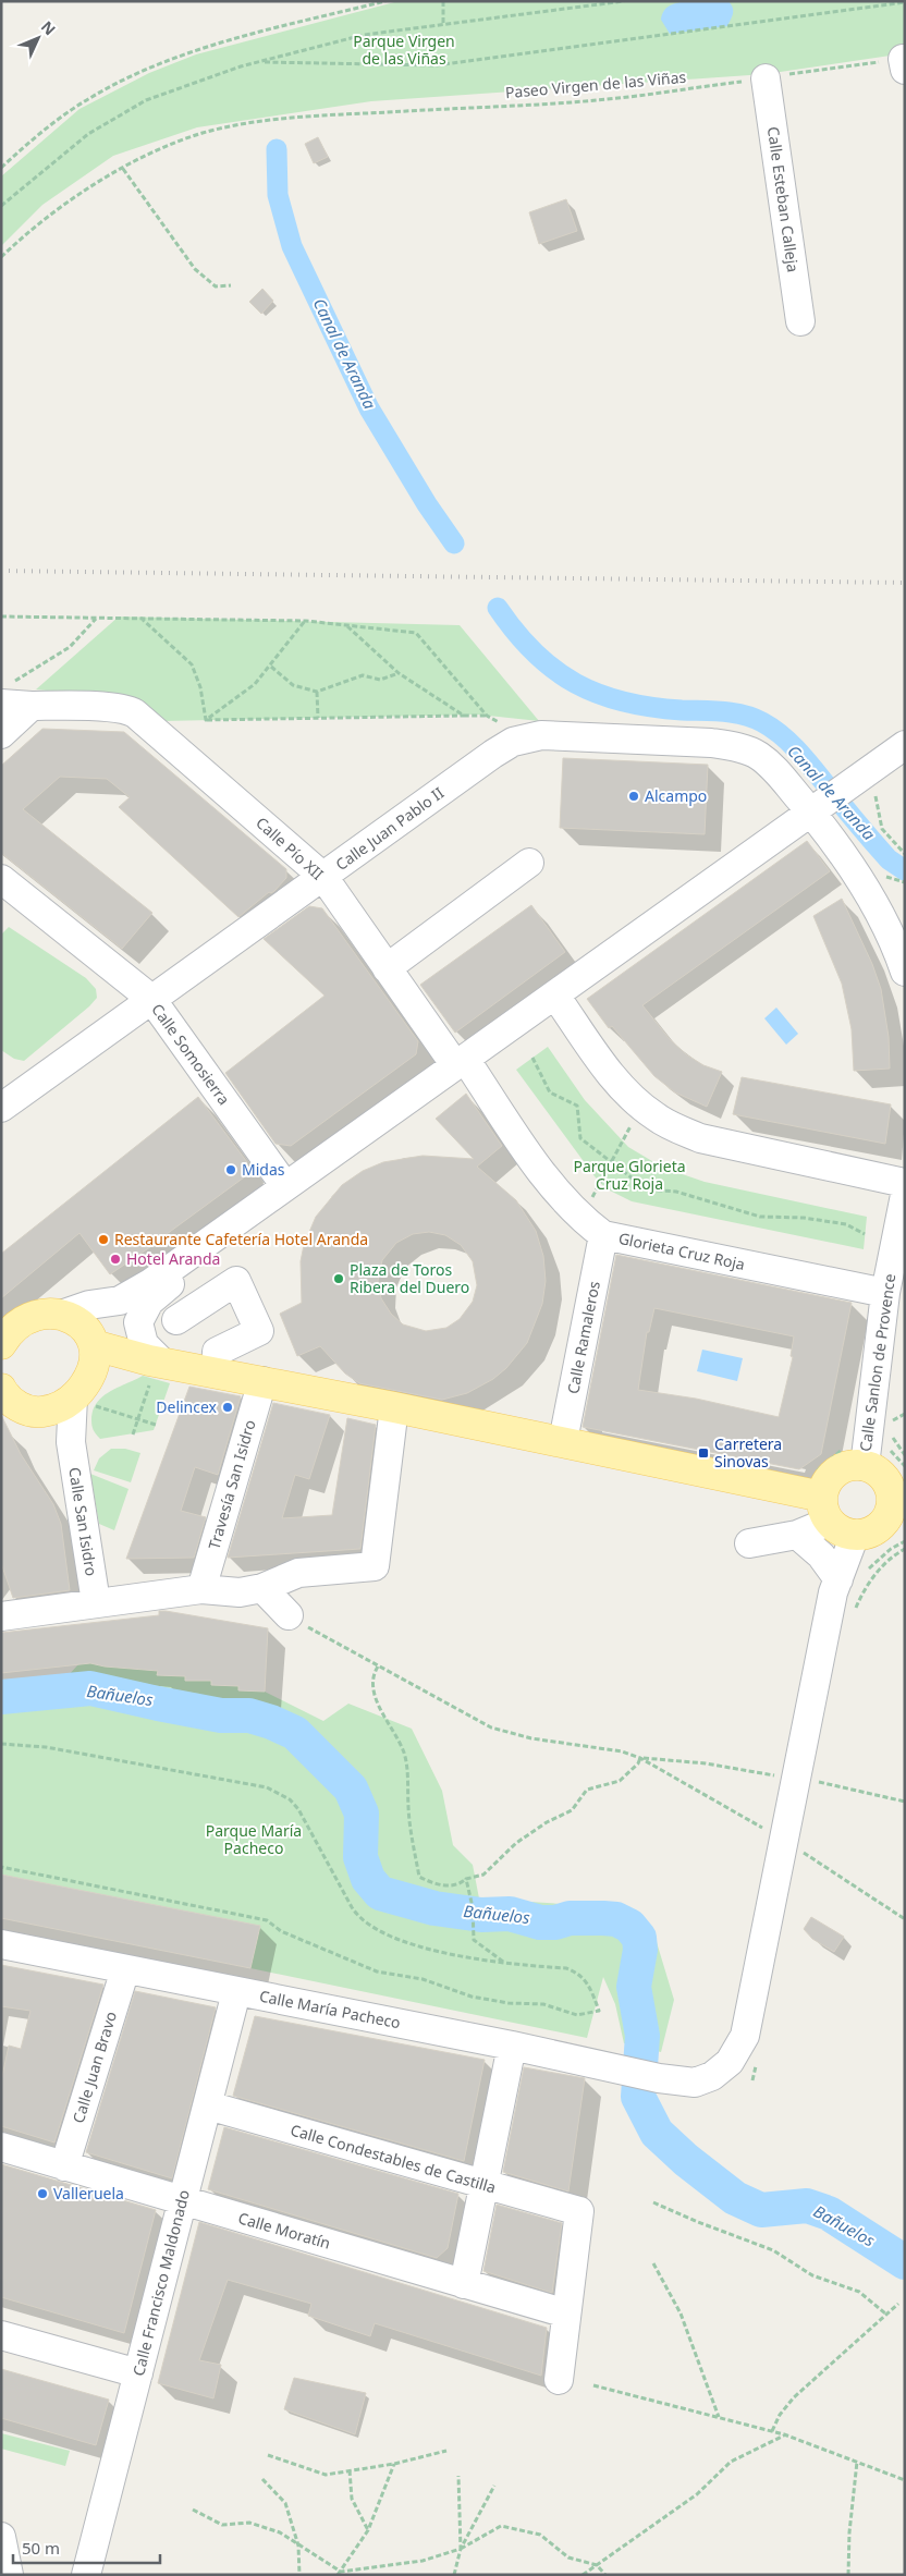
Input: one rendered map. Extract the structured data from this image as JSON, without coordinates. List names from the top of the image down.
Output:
{
  "streets": {
    "street": [
      "Calle Esteban Calleja",
      "Calle Juan Pablo II",
      "Calle Pío XII",
      "Calle Somosierra",
      "Glorieta Cruz Roja",
      "Calle Ramaleros",
      "Calle Sanlon de Provence",
      "Travesía San Isidro",
      "Calle San Isidro",
      "Calle María Pacheco",
      "Calle Juan Bravo",
      "Calle Condestables de Castilla",
      "Calle Moratín",
      "Calle Francisco Maldonado"
    ],
    "path": ["Paseo Virgen de las Viñas"]
  },
  "crossings": [
    ["Paseo Virgen de las Viñas", "Calle Esteban Calleja"],
    ["Calle Juan Pablo II", "Calle Pío XII"],
    ["Calle Juan Pablo II", "Calle Somosierra"],
    ["Calle Pío XII", "Glorieta Cruz Roja"],
    ["Glorieta Cruz Roja", "Calle Ramaleros"],
    ["Glorieta Cruz Roja", "Calle Sanlon de Provence"],
    ["Calle Sanlon de Provence", "Calle María Pacheco"],
    ["Calle María Pacheco", "Calle Juan Bravo"],
    ["Calle María Pacheco", "Calle Francisco Maldonado"],
    ["Calle Juan Bravo", "Calle Moratín"],
    ["Calle Condestables de Castilla", "Calle Moratín"],
    ["Calle Condestables de Castilla", "Calle Francisco Maldonado"],
    ["Calle Moratín", "Calle Francisco Maldonado"]
  ],
  "water": ["Canal de Aranda", "Bañuelos"],
  "parks": ["Parque Virgen de las Viñas", "Parque Glorieta Cruz Roja", "Parque María Pacheco"],
  "places": {
    "other": [
      "Alcampo",
      "Midas",
      "Restaurante Cafetería Hotel Aranda",
      "Hotel Aranda",
      "Plaza de Toros Ribera del Duero",
      "Delincex",
      "Valleruela"
    ],
    "transit": ["Carretera Sinovas"]
  },
  "scale_bar": "50 m",
  "north": "top right"
}
